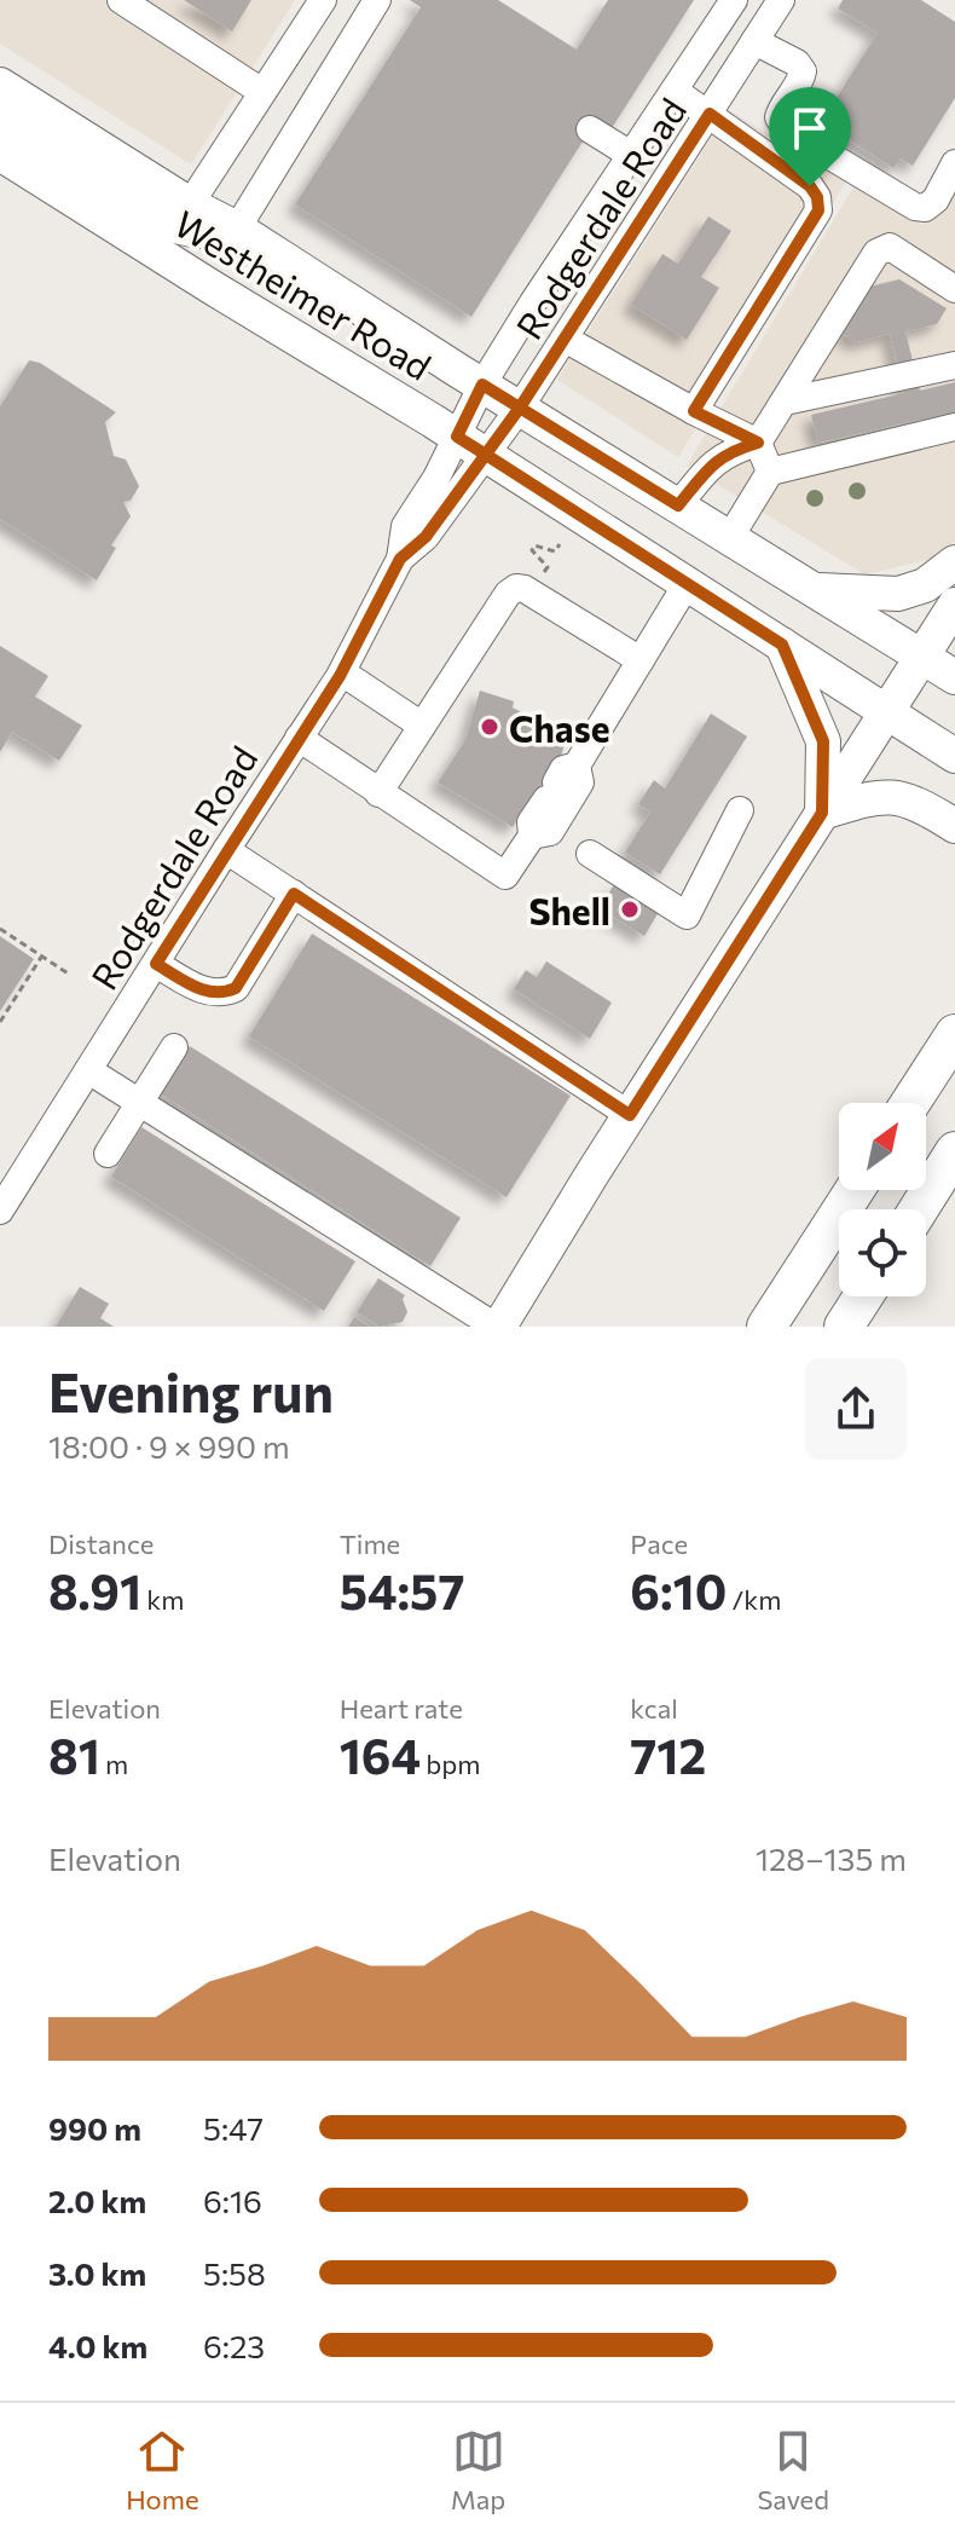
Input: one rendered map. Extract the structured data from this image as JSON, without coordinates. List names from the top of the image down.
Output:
{
  "streets": {
    "main road": ["Westheimer Road"],
    "street": ["Rodgerdale Road"]
  },
  "crossings": [
    ["Rodgerdale Road", "Westheimer Road"]
  ],
  "places": ["Chase", "Shell"],
  "north": "top right",
  "page": {
    "heading": ["Evening run", "18:00 · 9 × 990 m"],
    "stats": [
      ["Distance", "8.91 km"],
      ["Time", "54:57"],
      ["Pace", "6:10 /km"],
      ["Elevation", "81 m"],
      ["Heart rate", "164 bpm"],
      ["kcal", "712"]
    ],
    "chart": ["Elevation", "128–135 m"],
    "list": [
      {
        "name": "990 m",
        "note": "5:47"
      },
      {
        "name": "2.0 km",
        "note": "6:16"
      },
      {
        "name": "3.0 km",
        "note": "5:58"
      },
      {
        "name": "4.0 km",
        "note": "6:23"
      }
    ],
    "tabs": ["Home", "Map", "Saved"]
  }
}
